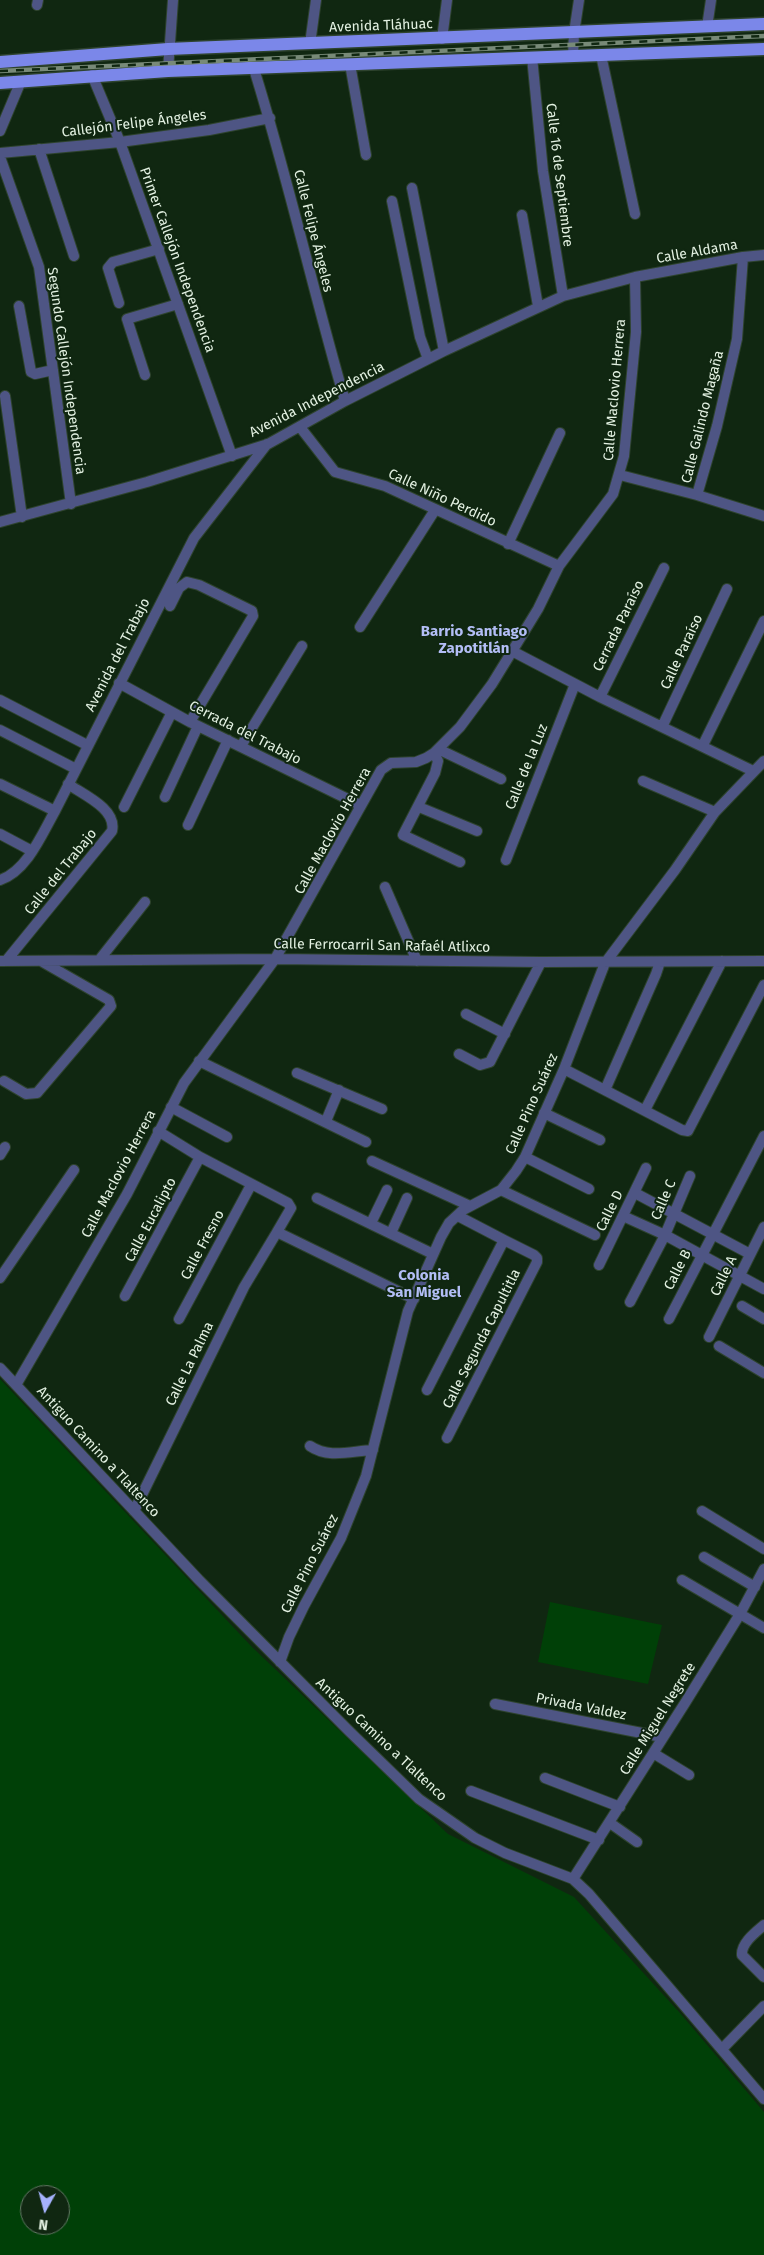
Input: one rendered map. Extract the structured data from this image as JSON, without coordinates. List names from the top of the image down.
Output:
{
  "streets": {
    "main road": ["Avenida Tláhuac"],
    "street": [
      "Callejón Felipe Ángeles",
      "Calle 16 de Septiembre",
      "Calle Felipe Ángeles",
      "Calle Aldama",
      "Primer Callejón Independencia",
      "Segundo Callejón Independencia",
      "Calle Maclovio Herrera",
      "Avenida Independencia",
      "Calle Galindo Magaña",
      "Calle Niño Perdido",
      "Cerrada Paraíso",
      "Calle Paraíso",
      "Avenida del Trabajo",
      "Cerrada del Trabajo",
      "Calle de la Luz",
      "Calle del Trabajo",
      "Calle Ferrocarril San Rafaél Atlixco",
      "Calle Pino Suárez",
      "Calle C",
      "Calle D",
      "Calle Eucalipto",
      "Calle Fresno",
      "Calle B",
      "Calle A",
      "Calle Segunda Capultitla",
      "Calle La Palma",
      "Antiguo Camino a Tlaltenco",
      "Privada Valdez",
      "Calle Miguel Negrete"
    ]
  },
  "crossings": [
    ["Callejón Felipe Ángeles", "Calle Felipe Ángeles"],
    ["Callejón Felipe Ángeles", "Primer Callejón Independencia"],
    ["Calle 16 de Septiembre", "Avenida Independencia"],
    ["Calle Felipe Ángeles", "Avenida Independencia"],
    ["Calle Aldama", "Calle Maclovio Herrera"],
    ["Calle Aldama", "Avenida Independencia"],
    ["Calle Aldama", "Calle Galindo Magaña"],
    ["Primer Callejón Independencia", "Avenida Independencia"],
    ["Segundo Callejón Independencia", "Avenida Independencia"],
    ["Calle Maclovio Herrera", "Avenida Independencia"],
    ["Calle Maclovio Herrera", "Calle Niño Perdido"],
    ["Calle Maclovio Herrera", "Cerrada del Trabajo"],
    ["Calle Maclovio Herrera", "Calle Ferrocarril San Rafaél Atlixco"],
    ["Calle Maclovio Herrera", "Antiguo Camino a Tlaltenco"],
    ["Avenida Independencia", "Calle Niño Perdido"],
    ["Avenida Independencia", "Avenida del Trabajo"],
    ["Avenida del Trabajo", "Cerrada del Trabajo"],
    ["Avenida del Trabajo", "Calle del Trabajo"],
    ["Calle del Trabajo", "Calle Ferrocarril San Rafaél Atlixco"],
    ["Calle Ferrocarril San Rafaél Atlixco", "Calle Pino Suárez"],
    ["Calle Pino Suárez", "Antiguo Camino a Tlaltenco"],
    ["Calle Fresno", "Calle La Palma"],
    ["Calle La Palma", "Antiguo Camino a Tlaltenco"],
    ["Antiguo Camino a Tlaltenco", "Calle Miguel Negrete"],
    ["Privada Valdez", "Calle Miguel Negrete"]
  ],
  "districts": ["Barrio Santiago Zapotitlán", "Colonia San Miguel"],
  "north": "bottom"
}
